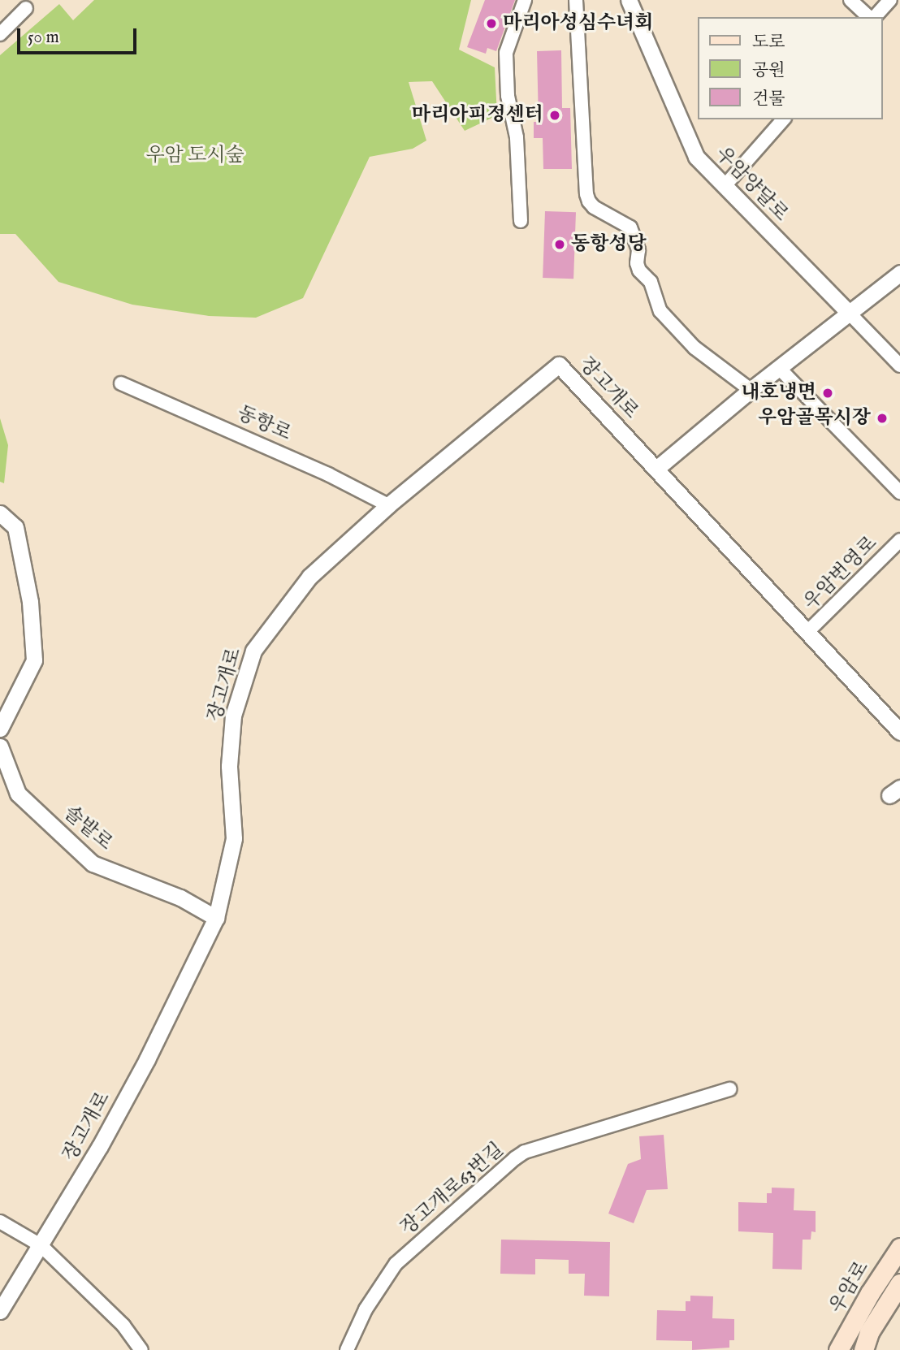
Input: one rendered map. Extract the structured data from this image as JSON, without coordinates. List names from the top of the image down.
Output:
{
  "streets": {
    "main road": ["우암로"],
    "street": [
      "우암양달로",
      "장고개로",
      "동항로",
      "우암번영로",
      "솔밭로",
      "장고개로63번길"
    ]
  },
  "crossings": [
    ["장고개로", "동항로"],
    ["장고개로", "우암번영로"],
    ["장고개로", "솔밭로"]
  ],
  "parks": ["우암 도시숲"],
  "places": [
    "마리아성심수녀회",
    "마리아피정센터",
    "동항성당",
    "내호냉면",
    "우암골목시장"
  ],
  "legend": ["도로", "공원", "건물"],
  "scale_bar": "50 m"
}
